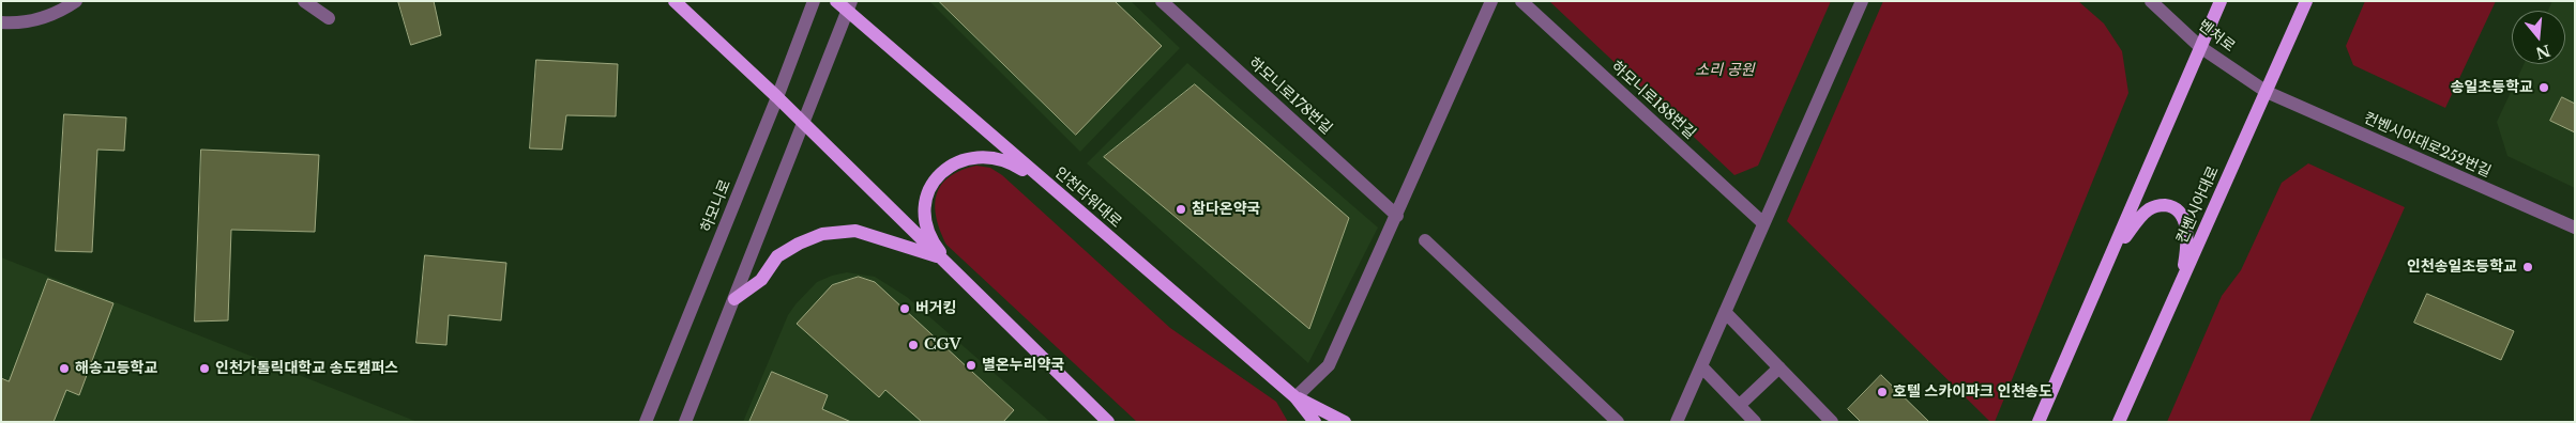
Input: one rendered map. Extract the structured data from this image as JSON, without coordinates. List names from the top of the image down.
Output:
{
  "streets": {
    "main road": ["인천타워대로", "컨벤시아대로"],
    "street": [
      "벤처로",
      "하모니로178번길",
      "하모니로188번길",
      "컨벤시아대로252번길",
      "하모니로"
    ]
  },
  "crossings": [
    ["벤처로", "컨벤시아대로252번길"],
    ["벤처로", "컨벤시아대로"],
    ["컨벤시아대로252번길", "컨벤시아대로"]
  ],
  "parks": ["소리 공원"],
  "places": [
    "송일초등학교",
    "참다온약국",
    "인천송일초등학교",
    "버거킹",
    "CGV",
    "별온누리약국",
    "해송고등학교",
    "인천가톨릭대학교 송도캠퍼스",
    "호텔 스카이파크 인천송도"
  ],
  "north": "bottom"
}
